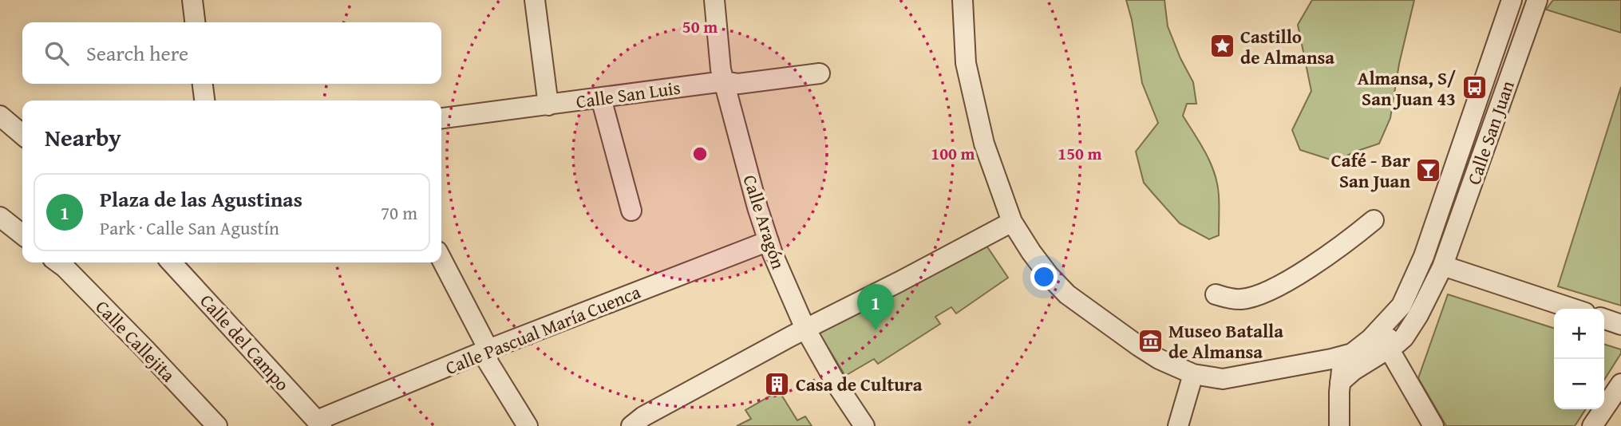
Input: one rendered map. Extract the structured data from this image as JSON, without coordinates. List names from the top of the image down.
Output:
{
  "streets": {
    "street": [
      "Calle San Luis",
      "Calle San Juan",
      "Calle Aragón",
      "Calle Pascual María Cuenca",
      "Calle Callejita",
      "Calle del Campo"
    ]
  },
  "crossings": [
    ["Calle San Luis", "Calle Aragón"],
    ["Calle Aragón", "Calle Pascual María Cuenca"],
    ["Calle Pascual María Cuenca", "Calle del Campo"]
  ],
  "places": {
    "place": ["Castillo de Almansa"],
    "bus stop": ["Almansa, S/ San Juan 43"],
    "bar": ["Café - Bar San Juan"],
    "museum": ["Museo Batalla de Almansa"],
    "building": ["Casa de Cultura"]
  },
  "page": {
    "search": "Search here",
    "heading": "Nearby",
    "list": [
      {
        "mark": "1",
        "name": "Plaza de las Agustinas",
        "note": "Park · Calle San Agustín",
        "value": "70 m"
      }
    ],
    "pins": "1",
    "map_buttons": ["+", "−"]
  },
  "rings": ["50 m", "100 m", "150 m"]
}
